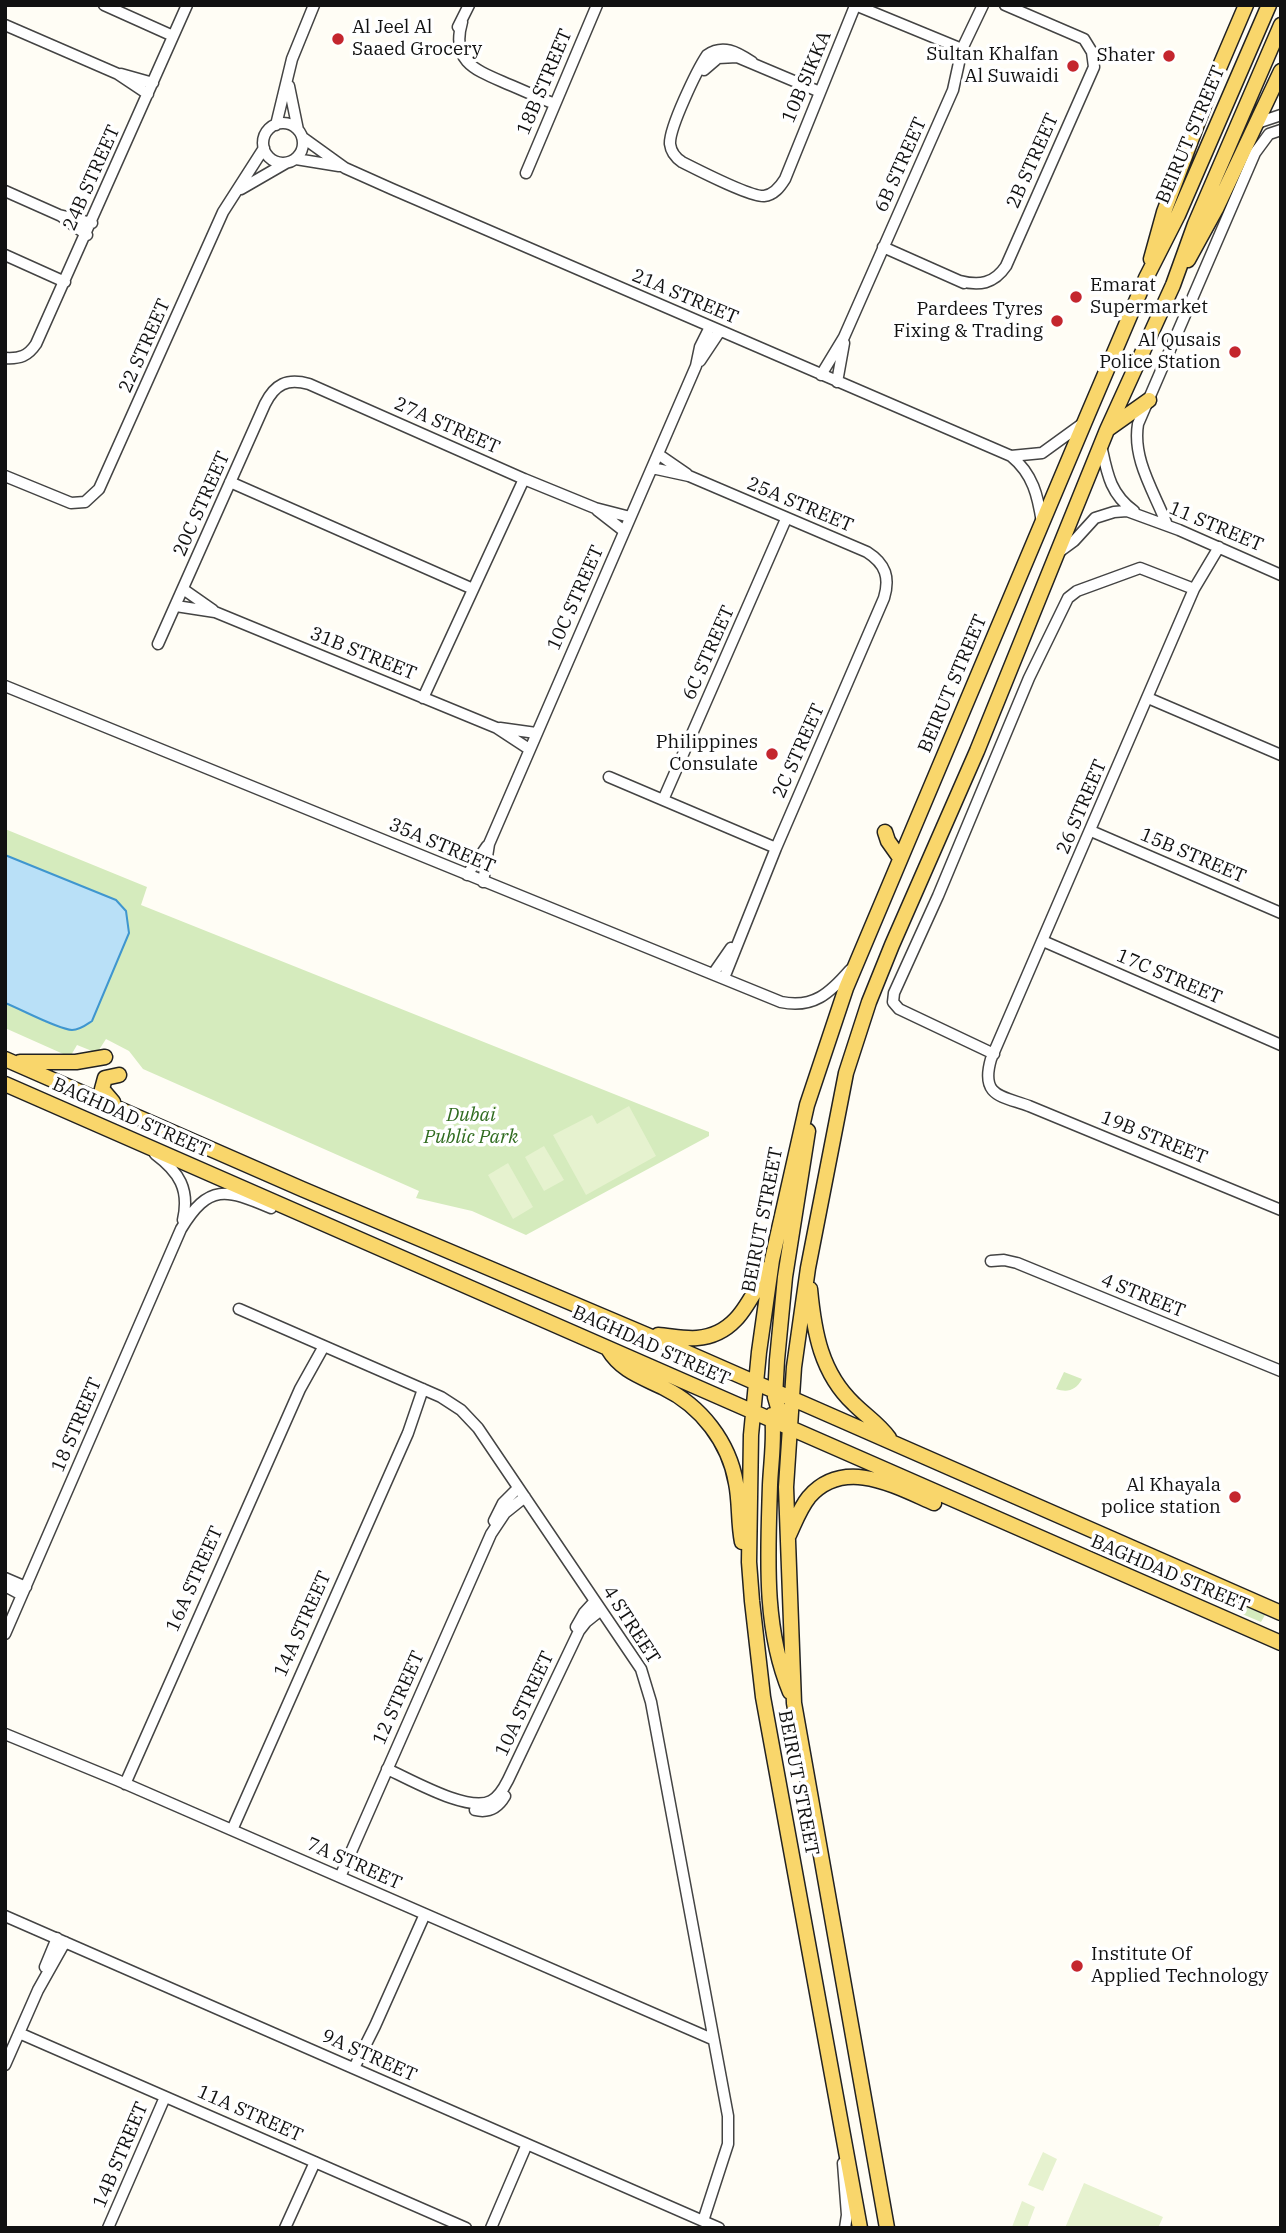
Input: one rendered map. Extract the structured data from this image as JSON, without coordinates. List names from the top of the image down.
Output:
{
  "streets": {
    "main road": ["BEIRUT STREET", "BAGHDAD STREET"],
    "street": [
      "10B SIKKA",
      "18B STREET",
      "2B STREET",
      "6B STREET",
      "24B STREET",
      "21A STREET",
      "22 STREET",
      "27A STREET",
      "20C STREET",
      "25A STREET",
      "11 STREET",
      "10C STREET",
      "6C STREET",
      "31B STREET",
      "2C STREET",
      "26 STREET",
      "35A STREET",
      "15B STREET",
      "17C STREET",
      "19B STREET",
      "4 STREET",
      "18 STREET",
      "16A STREET",
      "14A STREET",
      "12 STREET",
      "10A STREET",
      "7A STREET",
      "9A STREET",
      "11A STREET",
      "14B STREET"
    ]
  },
  "crossings": [
    ["BEIRUT STREET", "21A STREET"],
    ["BEIRUT STREET", "11 STREET"],
    ["BEIRUT STREET", "35A STREET"],
    ["BEIRUT STREET", "BAGHDAD STREET"],
    ["2B STREET", "6B STREET"],
    ["6B STREET", "21A STREET"],
    ["21A STREET", "22 STREET"],
    ["21A STREET", "10C STREET"],
    ["27A STREET", "20C STREET"],
    ["27A STREET", "10C STREET"],
    ["20C STREET", "31B STREET"],
    ["25A STREET", "10C STREET"],
    ["25A STREET", "6C STREET"],
    ["25A STREET", "2C STREET"],
    ["11 STREET", "26 STREET"],
    ["10C STREET", "31B STREET"],
    ["10C STREET", "35A STREET"],
    ["2C STREET", "35A STREET"],
    ["26 STREET", "15B STREET"],
    ["26 STREET", "17C STREET"],
    ["26 STREET", "19B STREET"],
    ["BAGHDAD STREET", "18 STREET"],
    ["4 STREET", "16A STREET"],
    ["4 STREET", "14A STREET"],
    ["4 STREET", "12 STREET"],
    ["4 STREET", "10A STREET"],
    ["4 STREET", "7A STREET"],
    ["4 STREET", "9A STREET"],
    ["16A STREET", "7A STREET"],
    ["14A STREET", "7A STREET"],
    ["12 STREET", "10A STREET"],
    ["12 STREET", "7A STREET"],
    ["11A STREET", "14B STREET"]
  ],
  "parks": ["Dubai Public Park"],
  "places": [
    "Al Jeel Al Saaed Grocery",
    "Shater",
    "Sultan Khalfan Al Suwaidi",
    "Emarat Supermarket",
    "Pardees Tyres Fixing & Trading",
    "Al Qusais Police Station",
    "Philippines Consulate",
    "Al Khayala police station",
    "Institute Of Applied Technology"
  ]
}
